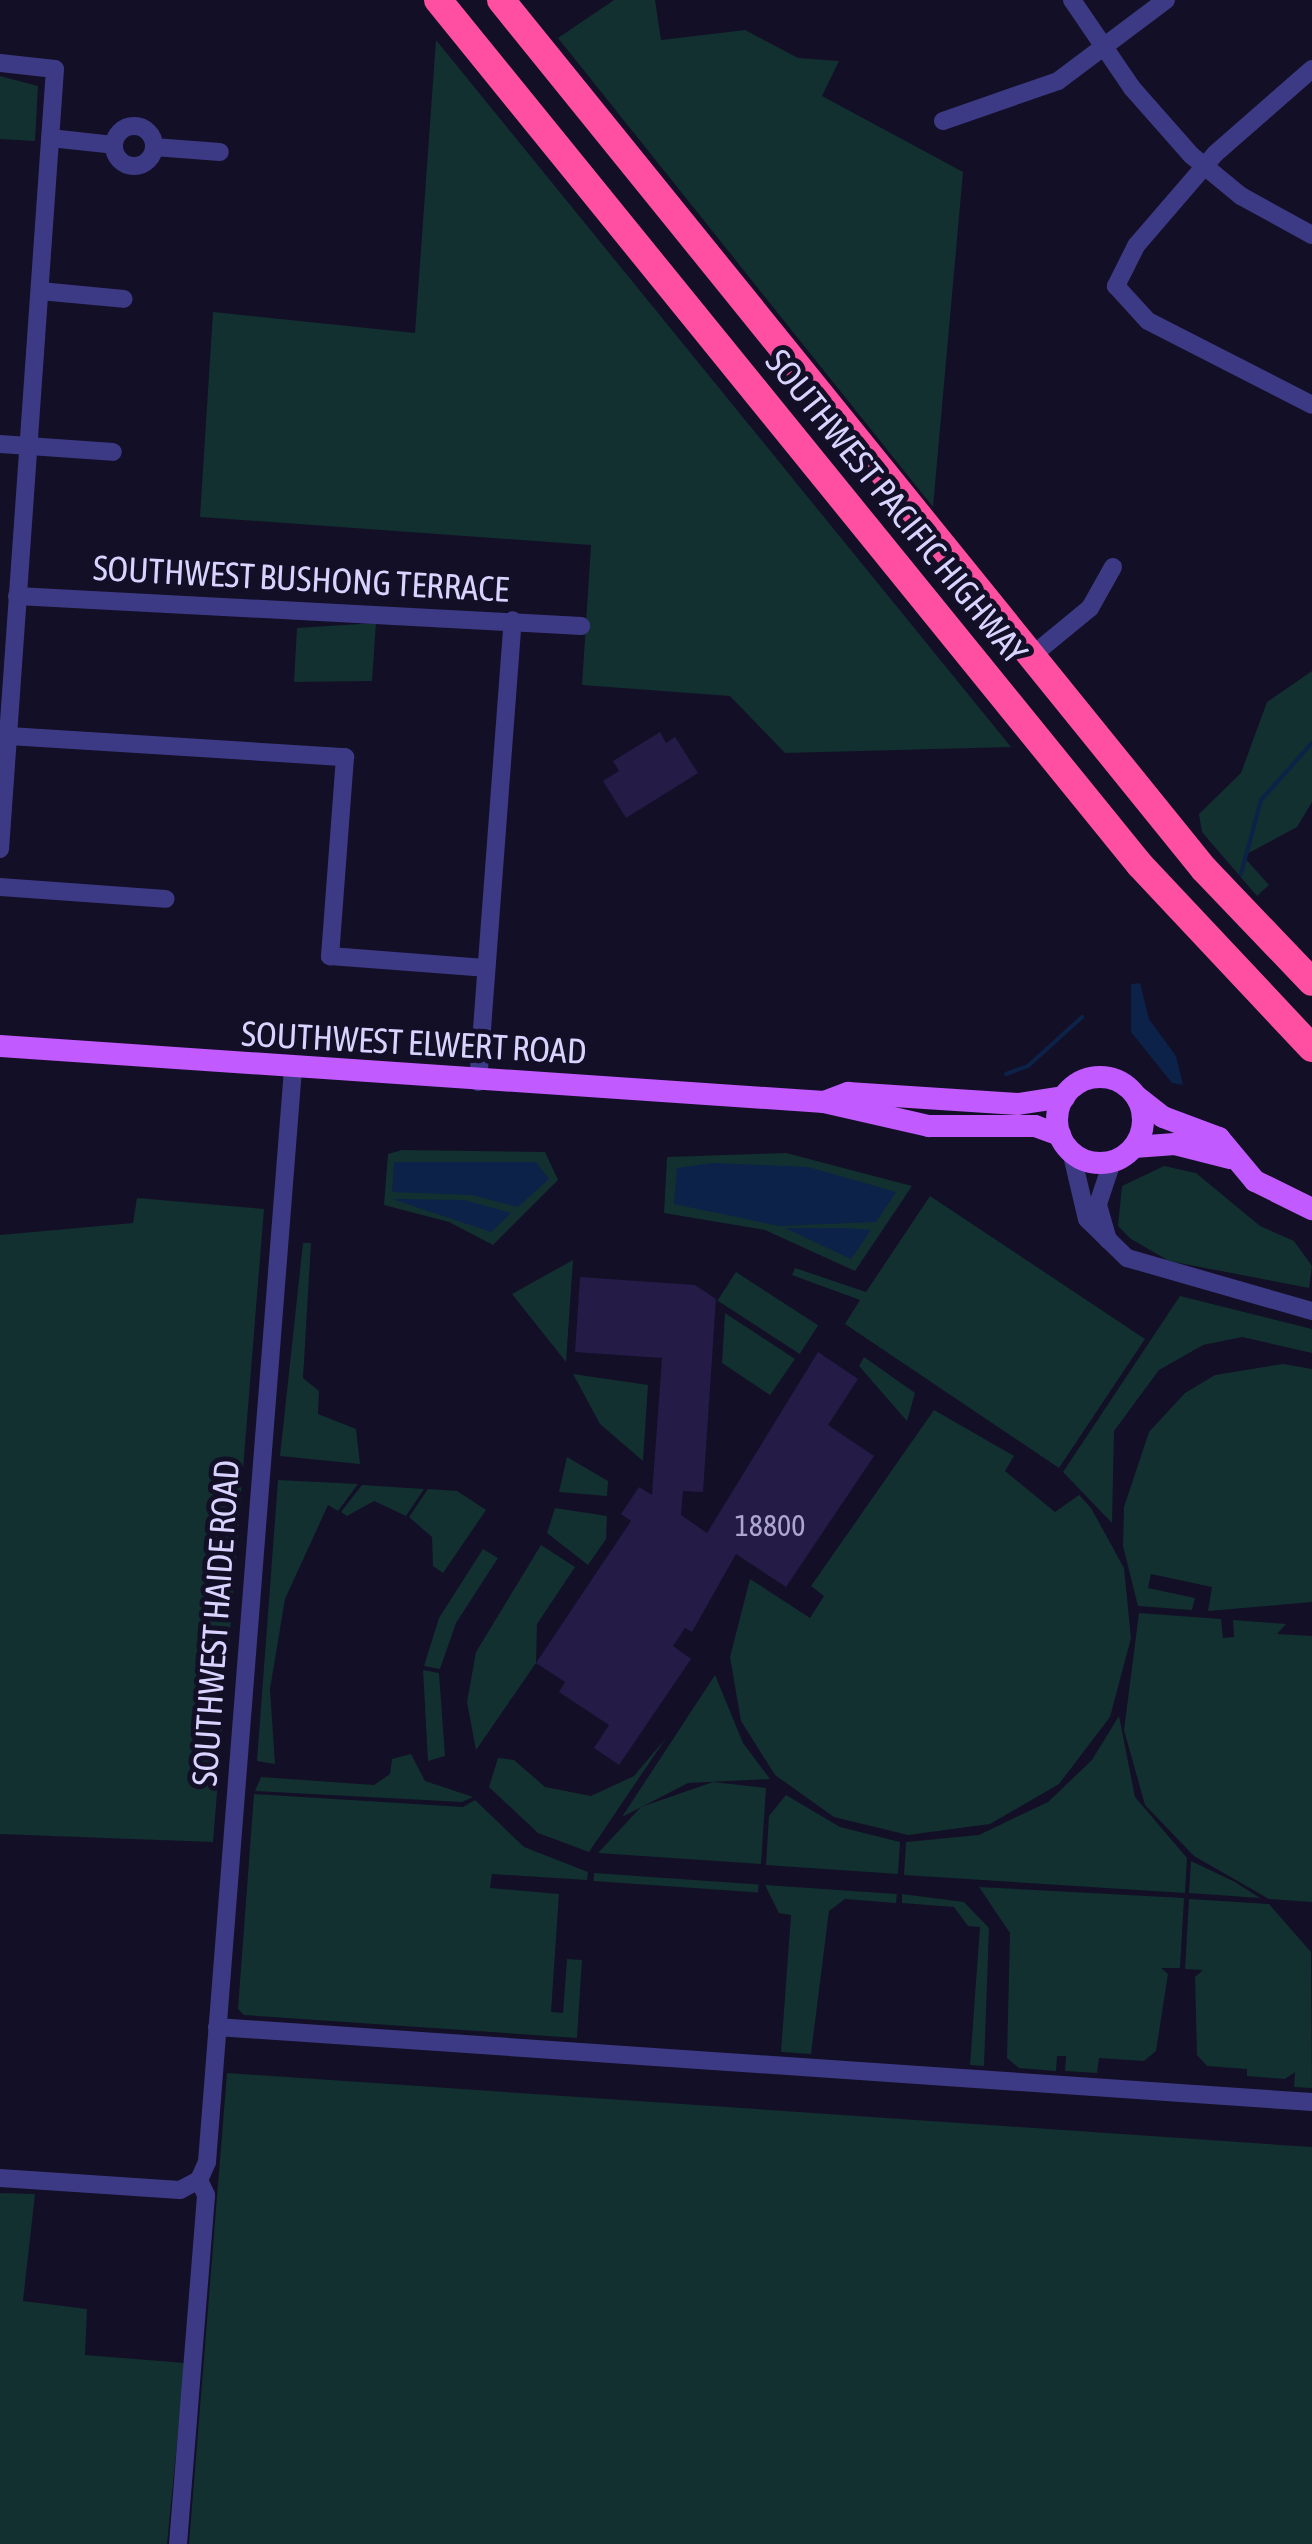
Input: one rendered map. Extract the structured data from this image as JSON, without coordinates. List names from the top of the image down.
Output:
{
  "streets": {
    "highway": ["SOUTHWEST PACIFIC HIGHWAY"],
    "main road": ["SOUTHWEST ELWERT ROAD"],
    "street": ["SOUTHWEST BUSHONG TERRACE", "SOUTHWEST HAIDE ROAD"]
  },
  "crossings": [
    ["SOUTHWEST ELWERT ROAD", "SOUTHWEST HAIDE ROAD"]
  ],
  "house_numbers": ["18800"]
}
